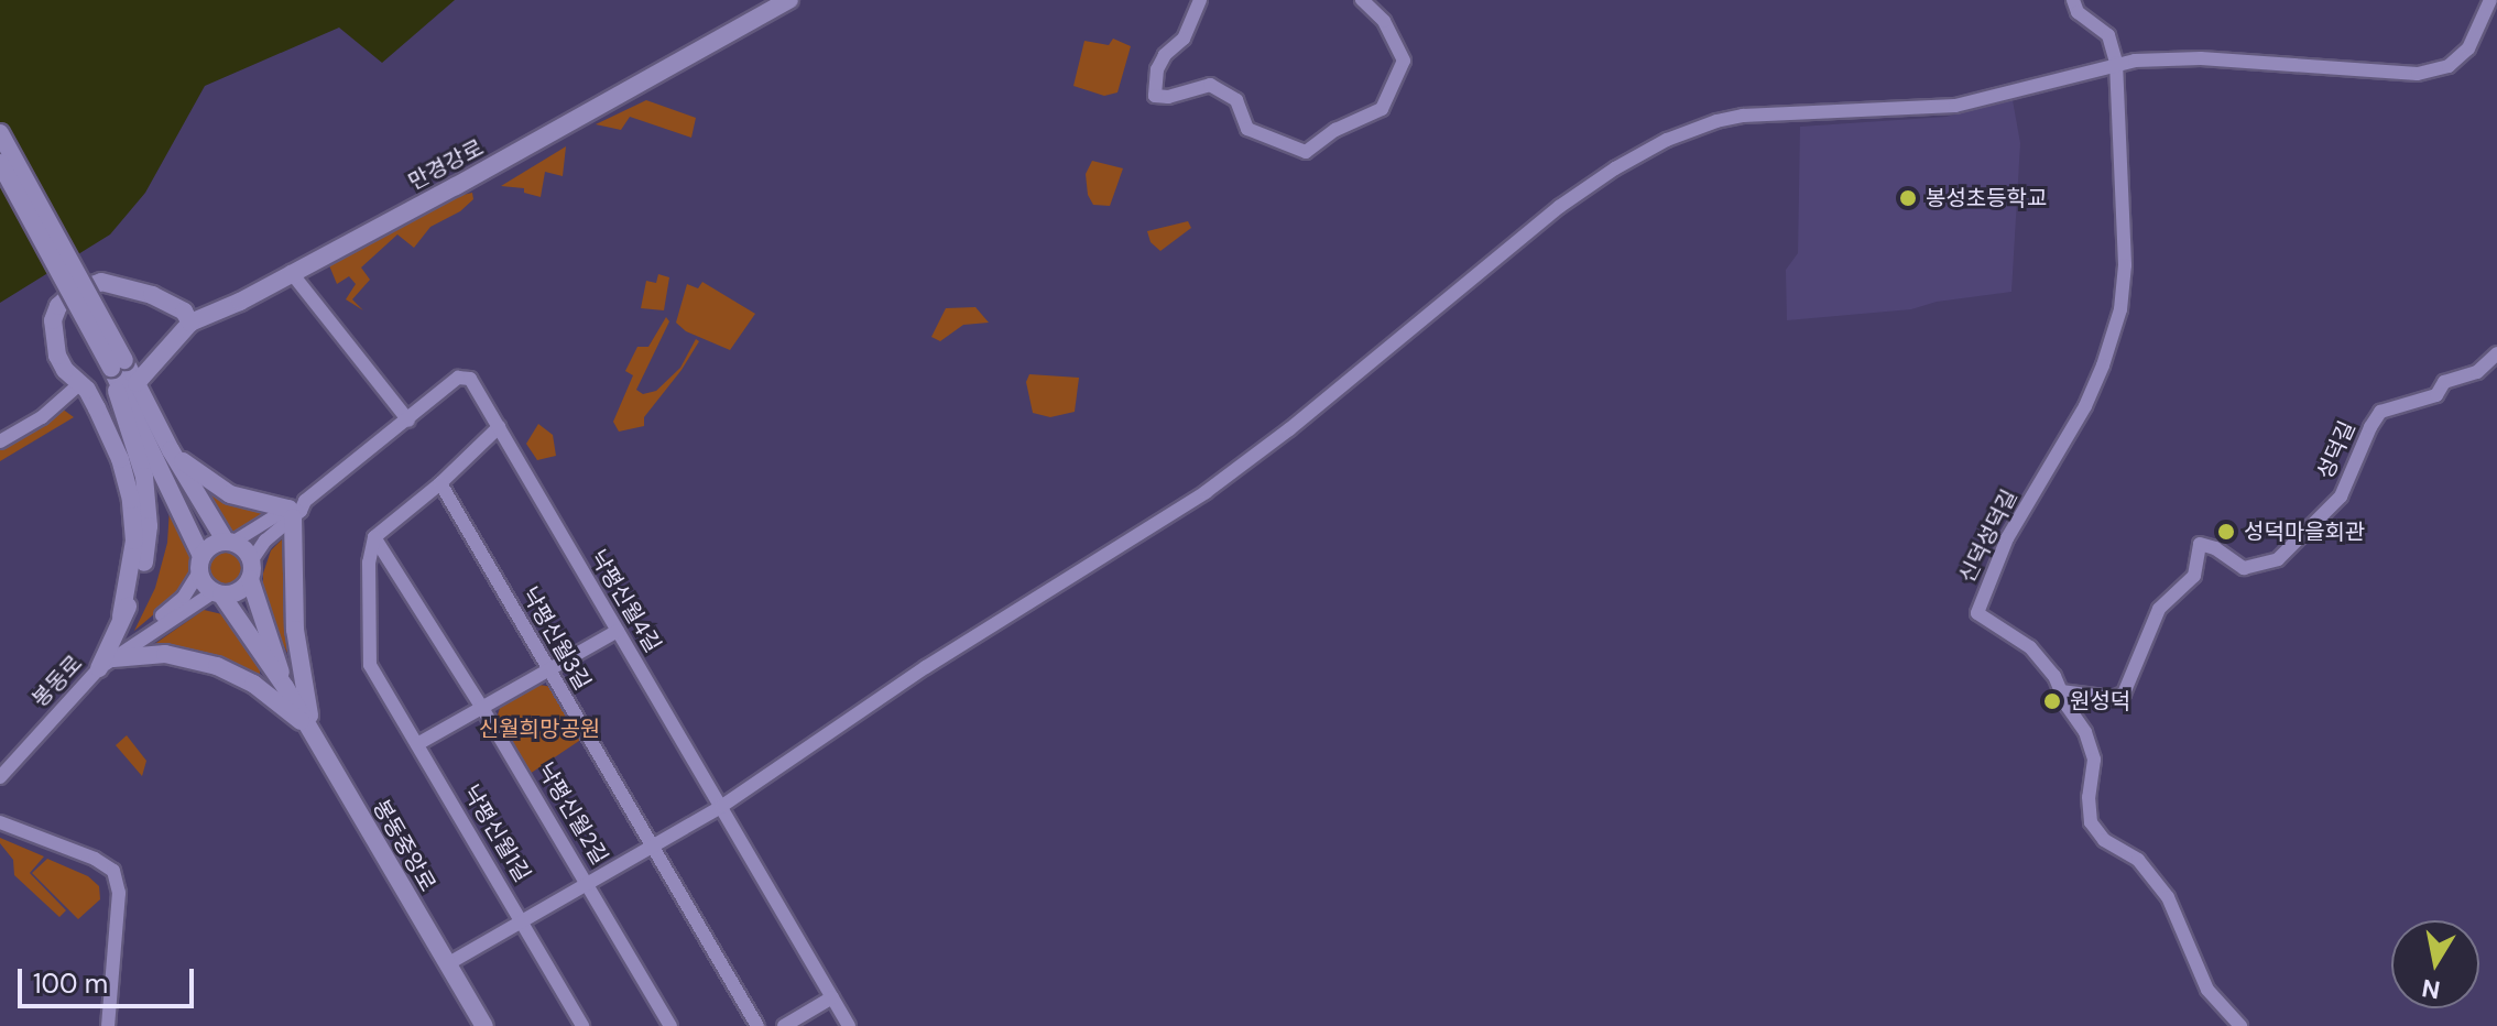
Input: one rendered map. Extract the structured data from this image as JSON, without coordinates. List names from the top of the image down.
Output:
{
  "streets": {
    "street": [
      "만경강로",
      "성덕길",
      "신덕성덕길",
      "낙평신월4길",
      "낙평신월3길",
      "봉동로",
      "낙평신월2길",
      "낙평신월1길",
      "봉동중앙로"
    ]
  },
  "crossings": [
    ["만경강로", "봉동중앙로"],
    ["성덕길", "신덕성덕길"],
    ["낙평신월4길", "봉동로"],
    ["낙평신월4길", "봉동중앙로"],
    ["봉동로", "봉동중앙로"],
    ["낙평신월2길", "낙평신월1길"]
  ],
  "parks": ["신월희망공원"],
  "places": ["봉성초등학교", "성덕마을회관", "원성덕"],
  "scale_bar": "100 m",
  "north": "bottom"
}
